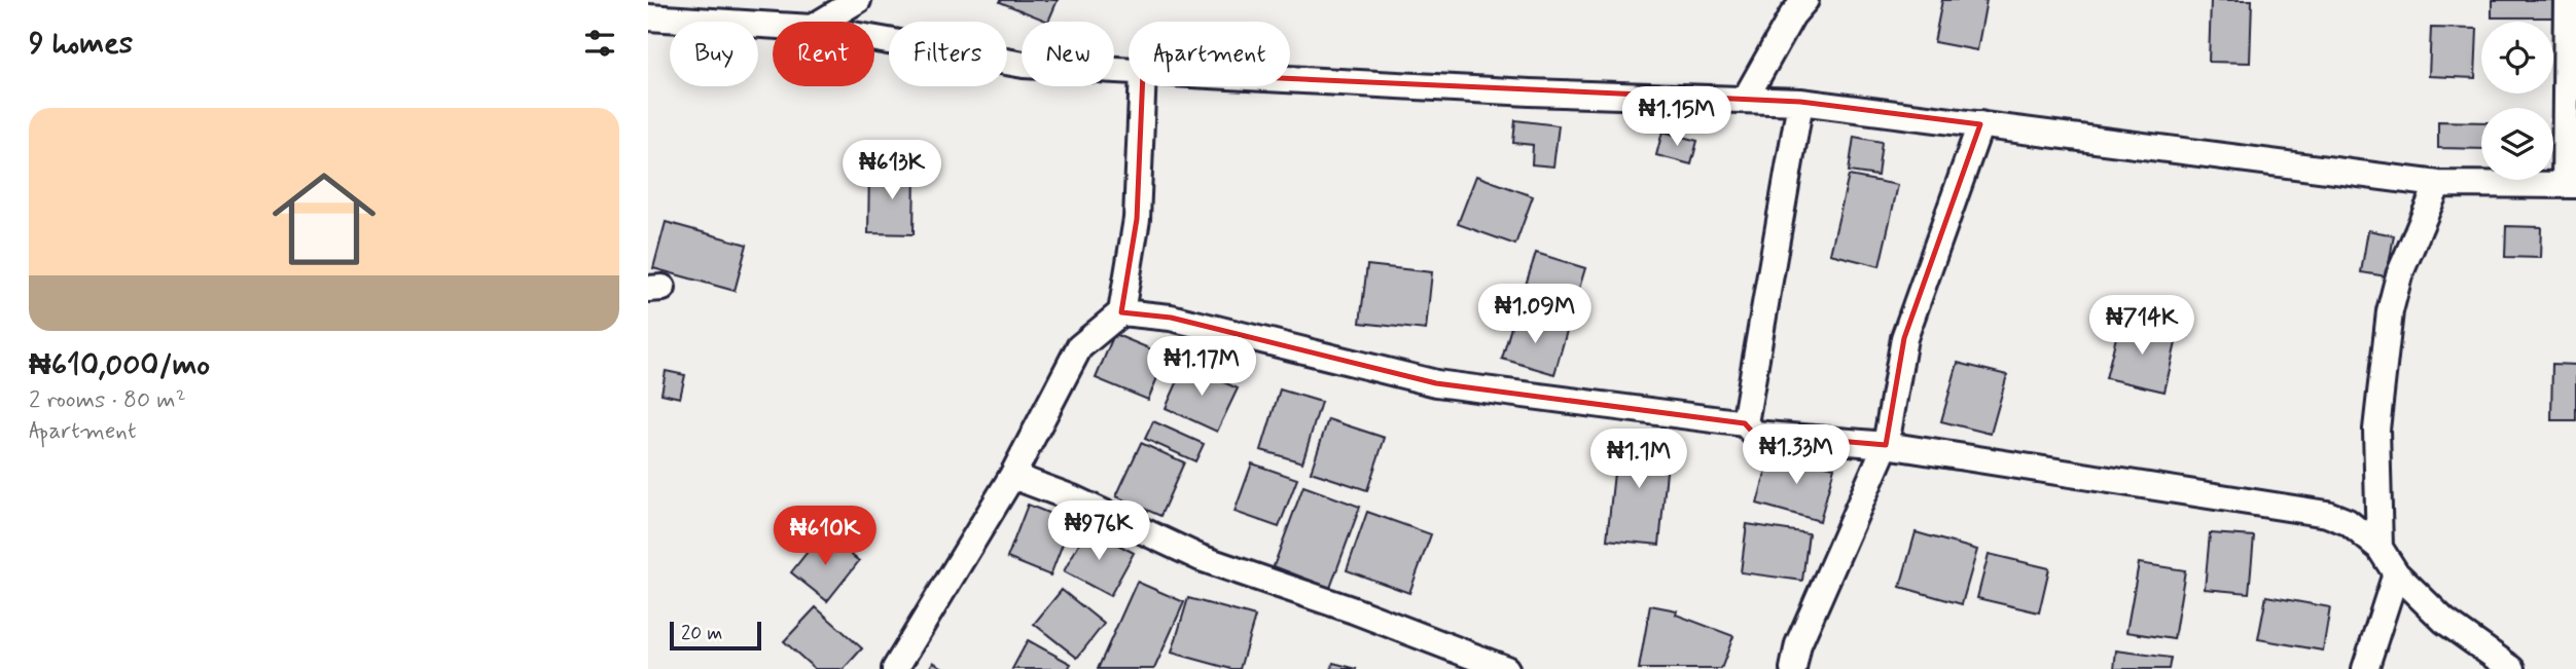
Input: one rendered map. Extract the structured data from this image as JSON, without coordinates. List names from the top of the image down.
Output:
{
  "scale_bar": "20 m",
  "page": {
    "heading": "9 homes",
    "chip": [
      "Buy",
      "Rent",
      "Filters",
      "New",
      "Apartment"
    ],
    "list": [
      {
        "name": "₦610,000/mo",
        "note": "2 rooms · 80 m² · Apartment"
      }
    ],
    "price": [
      "₦1.15M",
      "₦613K",
      "₦1.09M",
      "₦714K",
      "₦1.17M",
      "₦1.33M",
      "₦1.1M",
      "₦976K",
      "₦610K"
    ],
    "scale": "20 m"
  }
}
